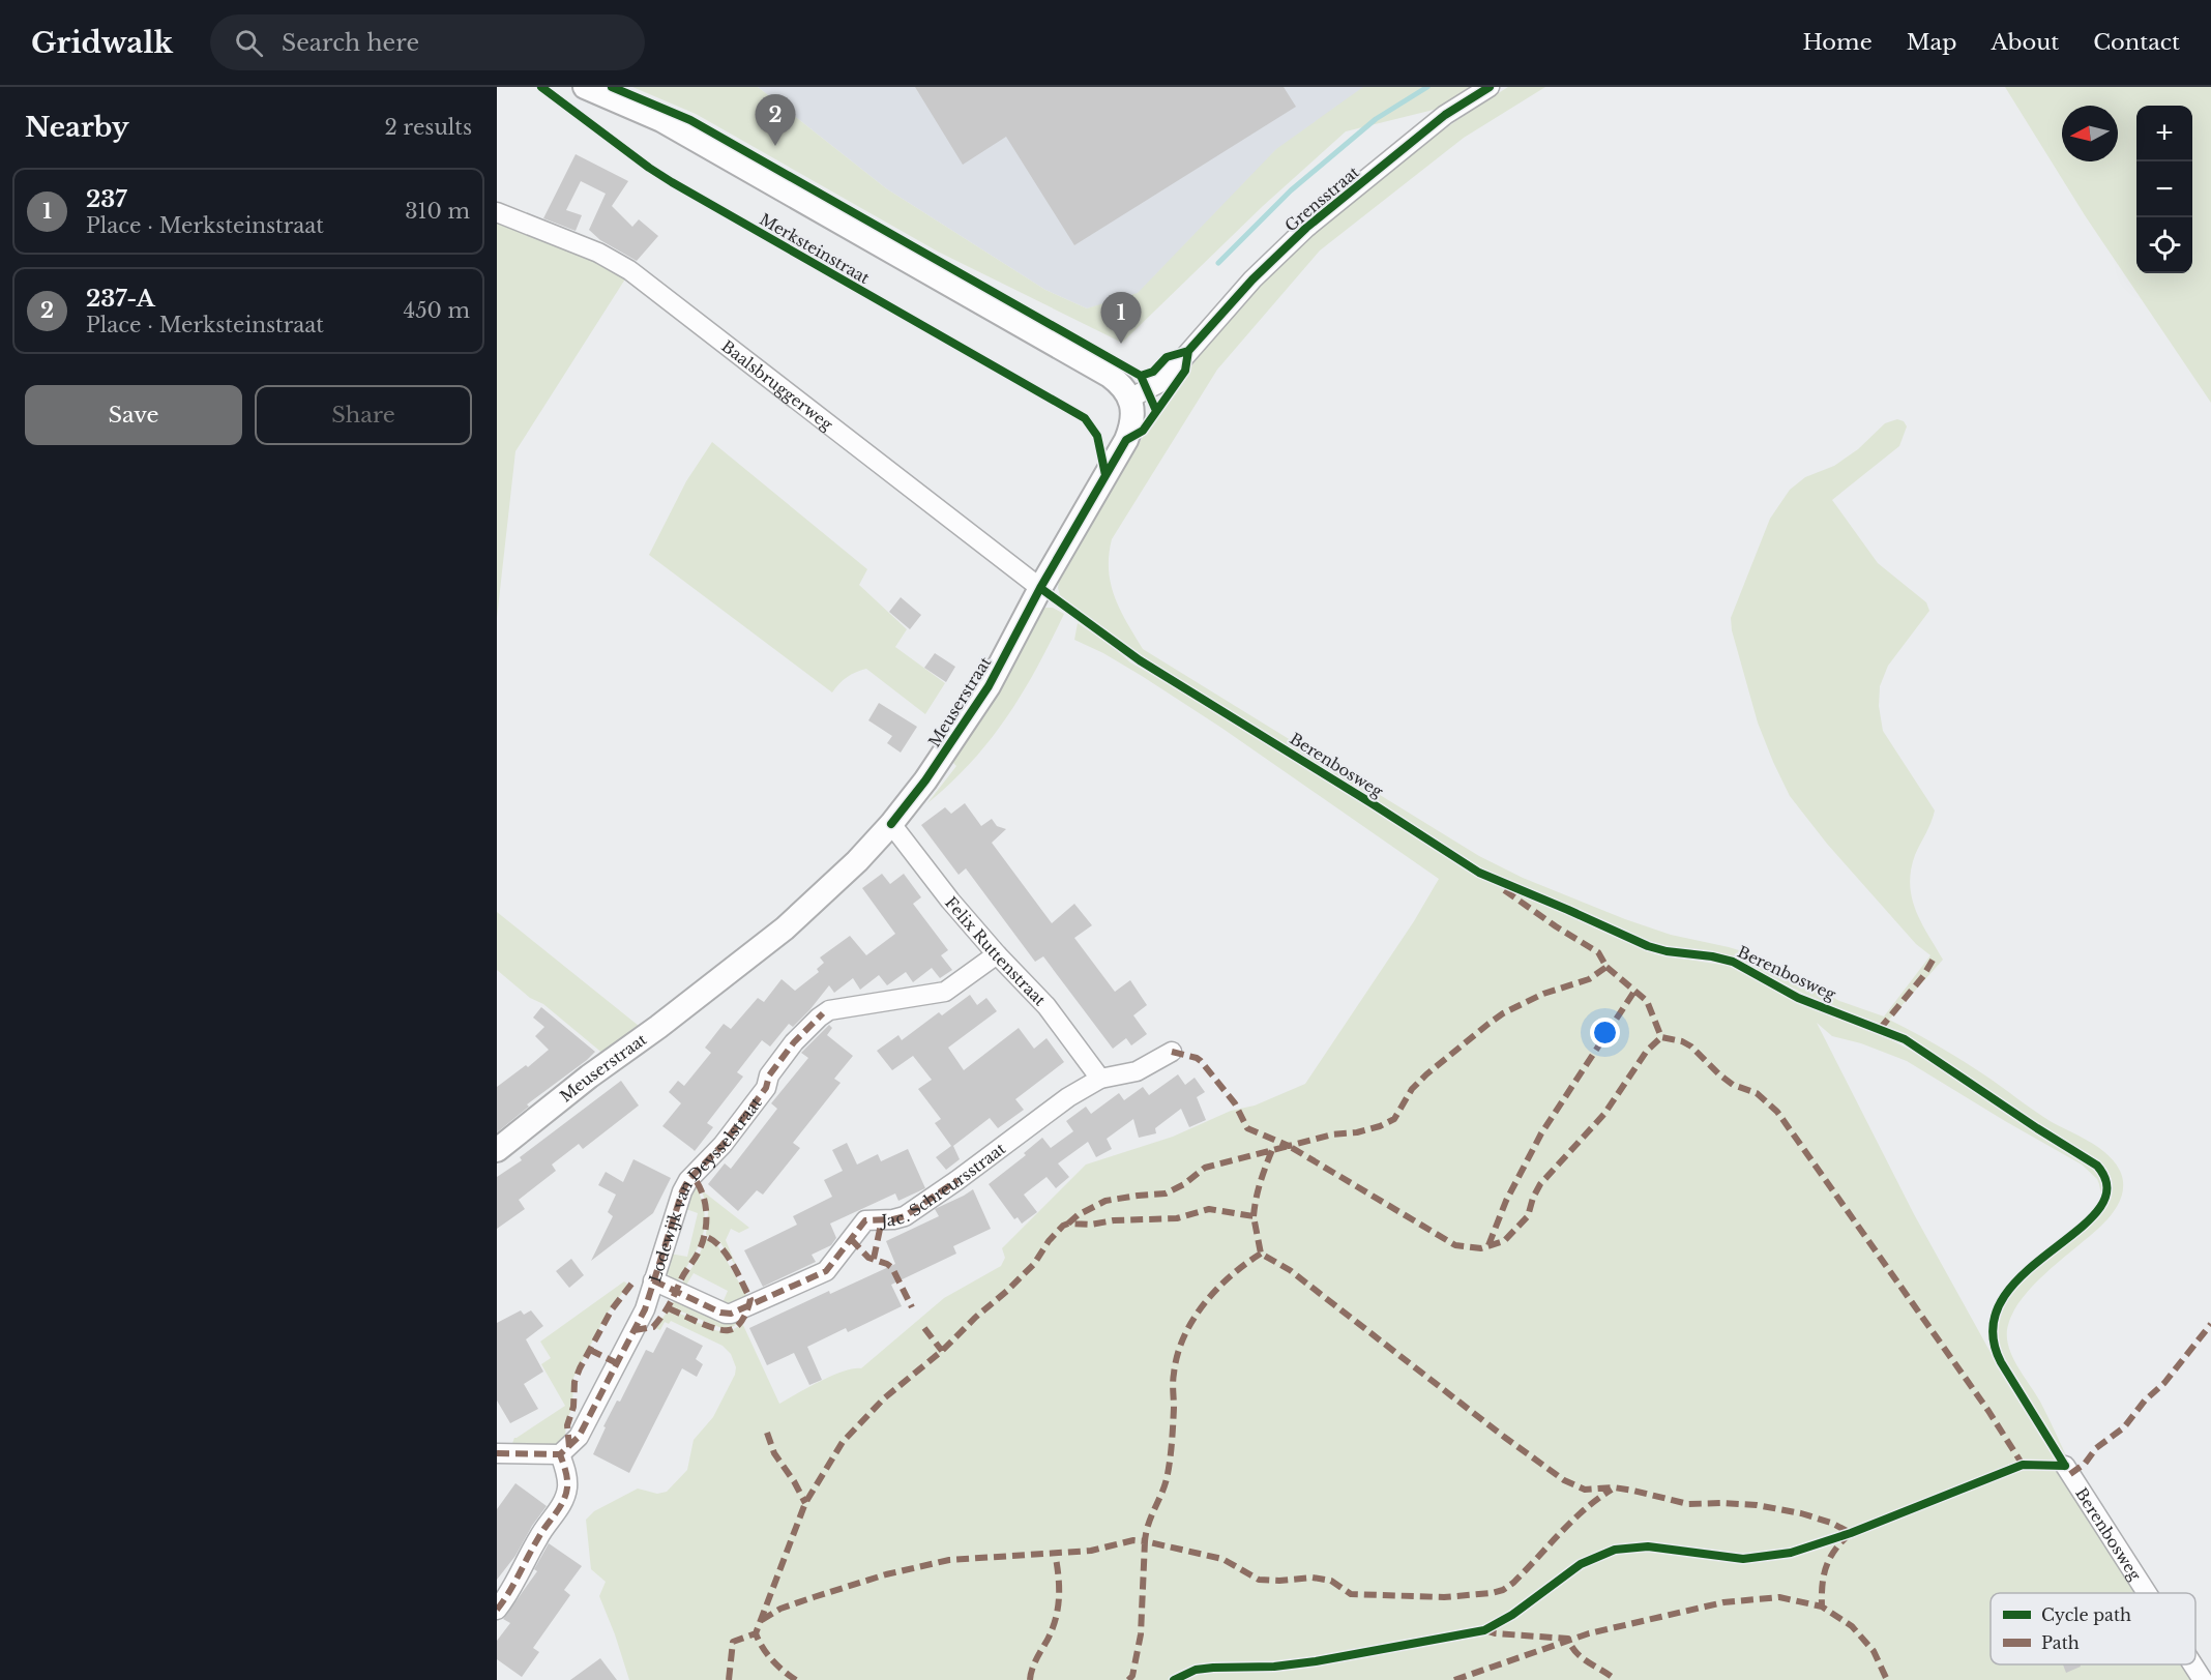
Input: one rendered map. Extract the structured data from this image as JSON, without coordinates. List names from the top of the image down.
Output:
{
  "streets": {
    "street": [
      "Grensstraat",
      "Baalsbruggerweg",
      "Meuserstraat",
      "Berenbosweg",
      "Felix Ruttenstraat",
      "Jac. Schreursstraat",
      "Lodewijk van Deysselstraat"
    ],
    "cycle path": ["Merksteinstraat"]
  },
  "crossings": [
    ["Baalsbruggerweg", "Meuserstraat"],
    ["Meuserstraat", "Felix Ruttenstraat"],
    ["Felix Ruttenstraat", "Jac. Schreursstraat"],
    ["Felix Ruttenstraat", "Lodewijk van Deysselstraat"],
    ["Jac. Schreursstraat", "Lodewijk van Deysselstraat"]
  ],
  "legend": ["Cycle path", "Path"],
  "north": "left",
  "page": {
    "header": "Gridwalk",
    "search": "Search here",
    "nav": [
      "Home",
      "Map",
      "About",
      "Contact"
    ],
    "heading": ["Nearby", "2 results"],
    "pins": ["2", "1"],
    "map_buttons": ["+", "−"],
    "list": [
      {
        "mark": "1",
        "name": "237",
        "note": "Place · Merksteinstraat",
        "value": "310 m"
      },
      {
        "mark": "2",
        "name": "237-A",
        "note": "Place · Merksteinstraat",
        "value": "450 m"
      }
    ],
    "buttons": ["Save", "Share"]
  }
}
